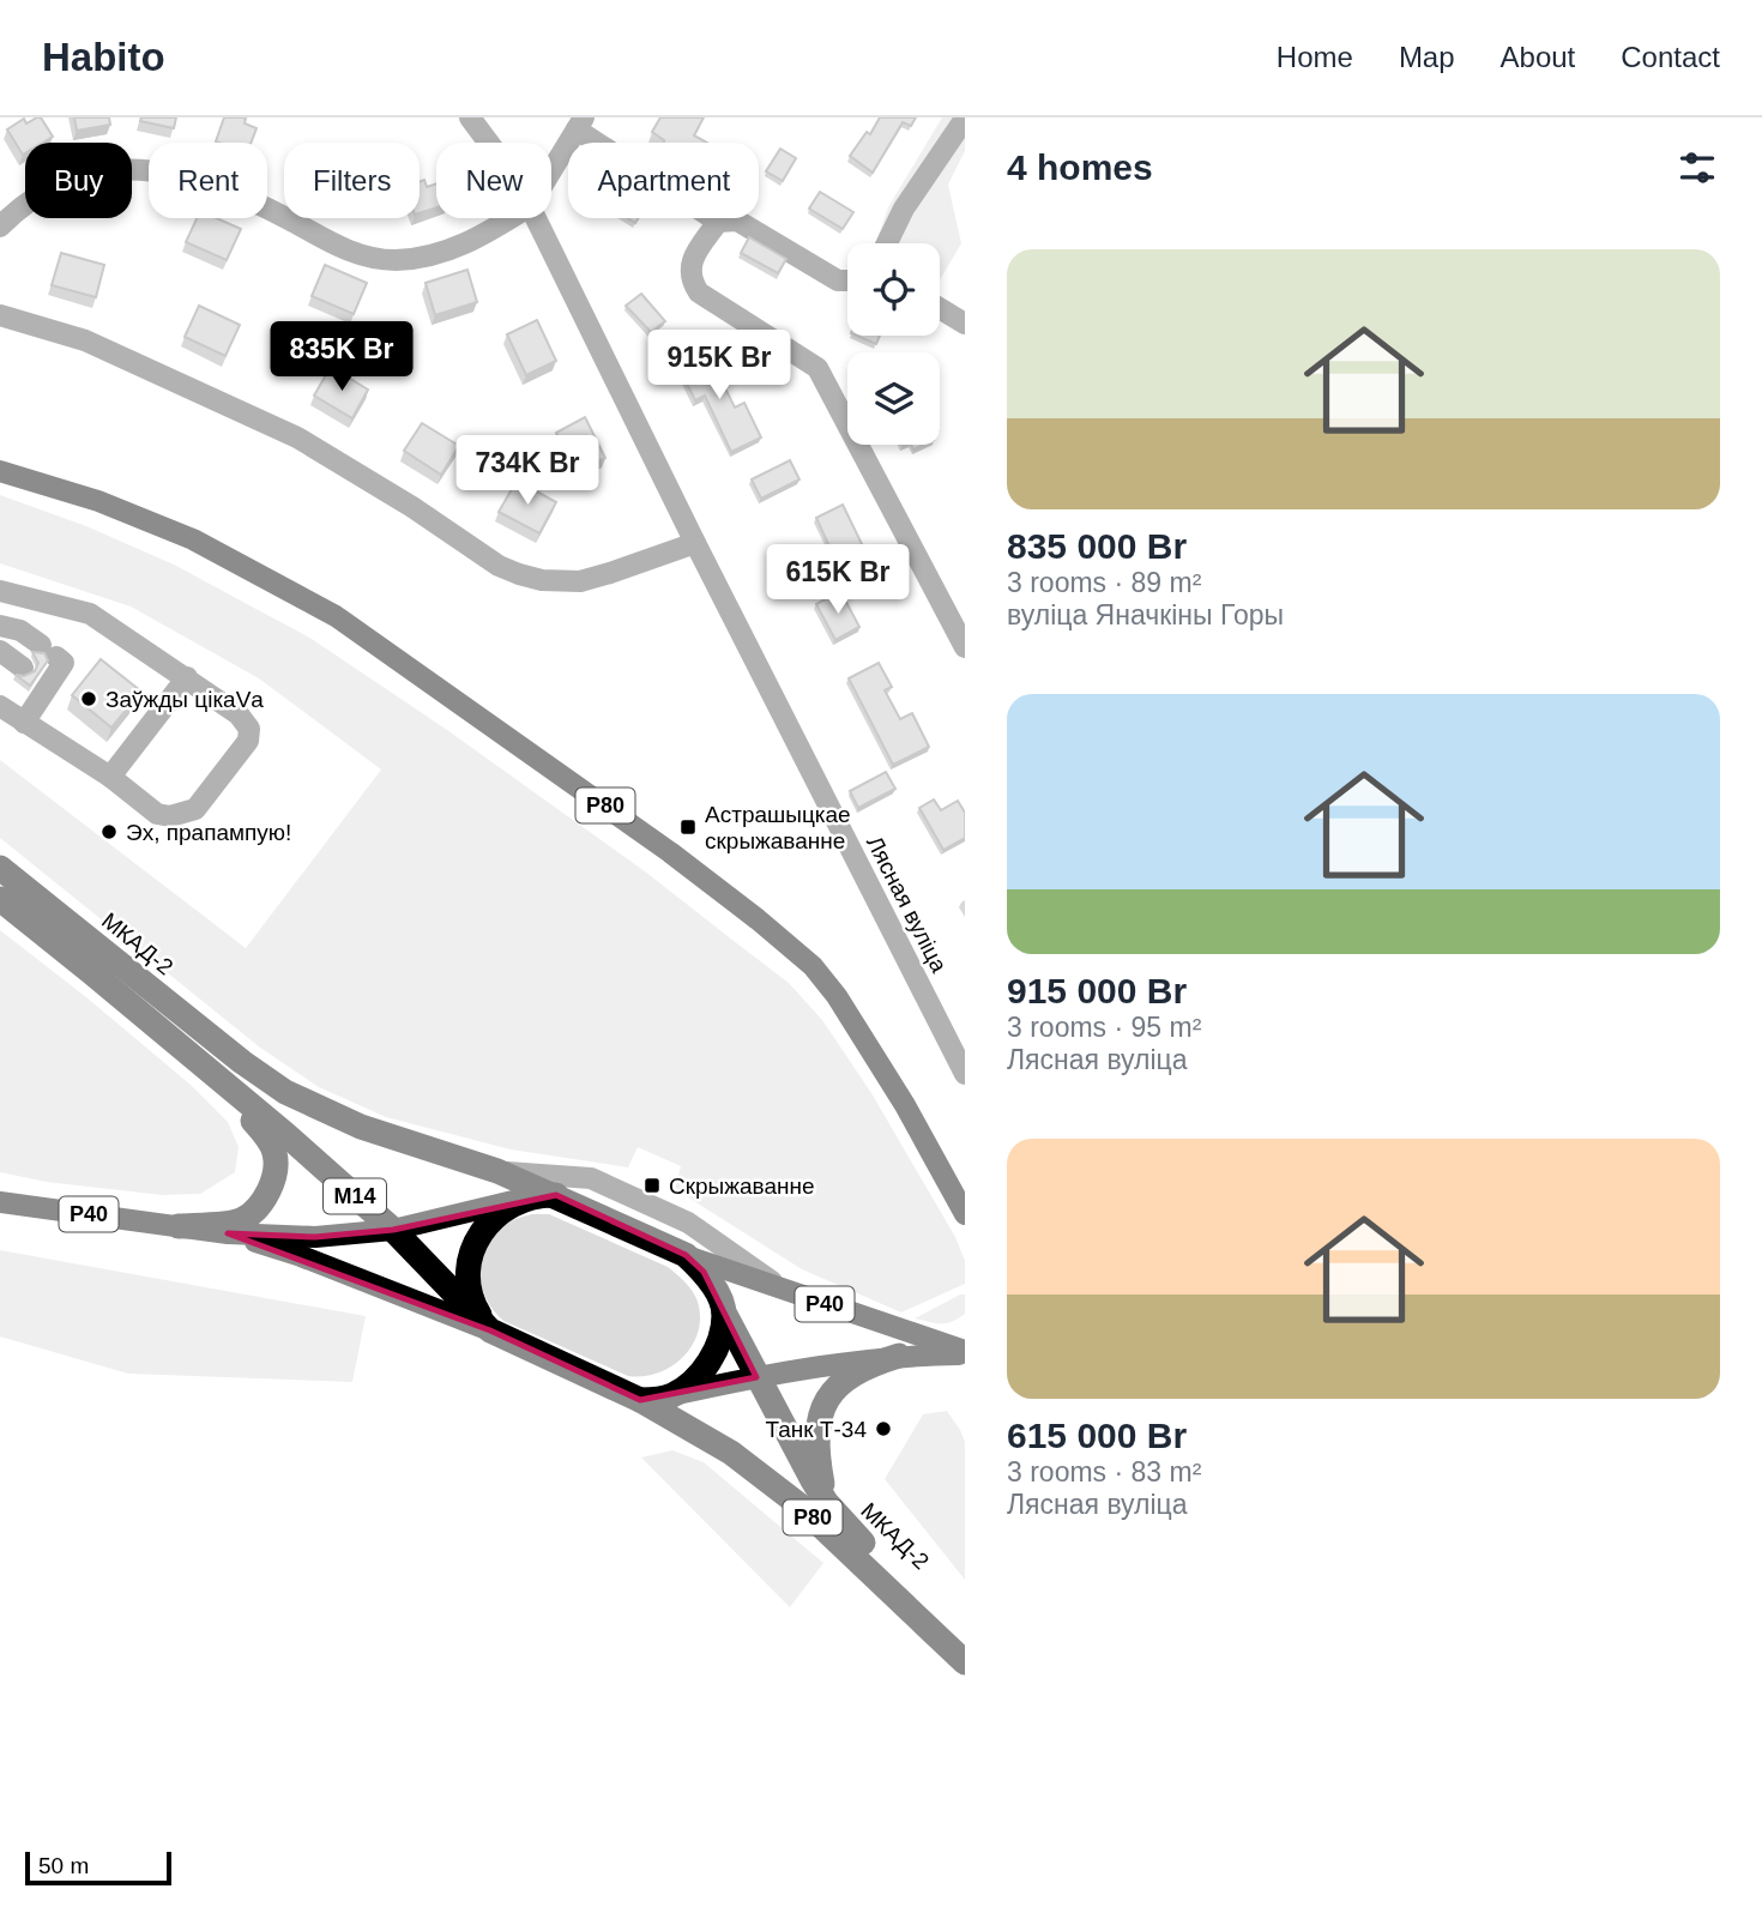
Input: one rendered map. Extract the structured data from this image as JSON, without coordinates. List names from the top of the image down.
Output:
{
  "streets": {
    "highway": [
      "Р80",
      "МКАД-2",
      "М14",
      "Р40"
    ],
    "street": ["Лясная вуліца"]
  },
  "crossings": [
    ["Р80", "МКАД-2"],
    ["Р80", "М14"],
    ["Р80", "Р40"],
    ["МКАД-2", "М14"],
    ["МКАД-2", "Р40"],
    ["М14", "Р40"]
  ],
  "places": {
    "other": ["Заўжды цікаVа", "Эх, прапампую!", "Танк Т-34"],
    "transit": ["Астрашыцкае скрыжаванне", "Скрыжаванне"]
  },
  "scale_bar": "50 m",
  "page": {
    "header": "Habito",
    "nav": [
      "Home",
      "Map",
      "About",
      "Contact"
    ],
    "heading": "4 homes",
    "chip": [
      "Buy",
      "Rent",
      "Filters",
      "New",
      "Apartment"
    ],
    "list": [
      {
        "name": "835 000 Br",
        "note": "3 rooms · 89 m² · вуліца Яначкіны Горы"
      },
      {
        "name": "915 000 Br",
        "note": "3 rooms · 95 m² · Лясная вуліца"
      },
      {
        "name": "615 000 Br",
        "note": "3 rooms · 83 m² · Лясная вуліца"
      }
    ],
    "price": [
      "835K Br",
      "915K Br",
      "734K Br",
      "615K Br"
    ],
    "scale": "50 m"
  }
}
